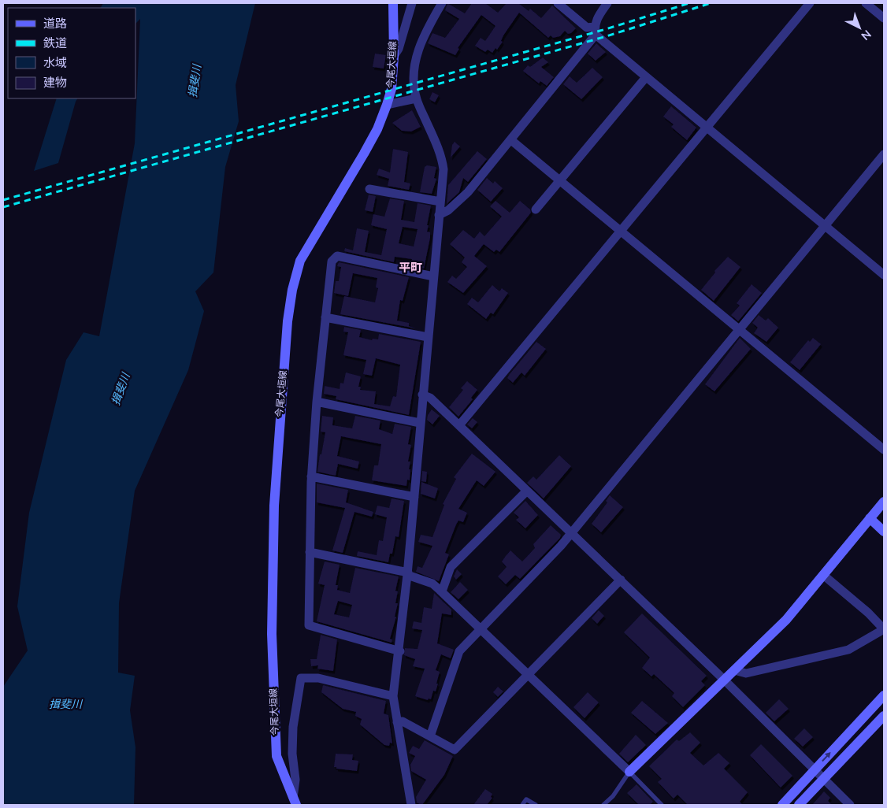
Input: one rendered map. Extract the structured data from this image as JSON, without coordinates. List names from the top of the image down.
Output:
{
  "streets": {
    "main road": ["今尾大垣線"]
  },
  "districts": ["平町"],
  "water": ["揖斐川"],
  "legend": [
    "道路",
    "鉄道",
    "水域",
    "建物"
  ],
  "north": "bottom right"
}
